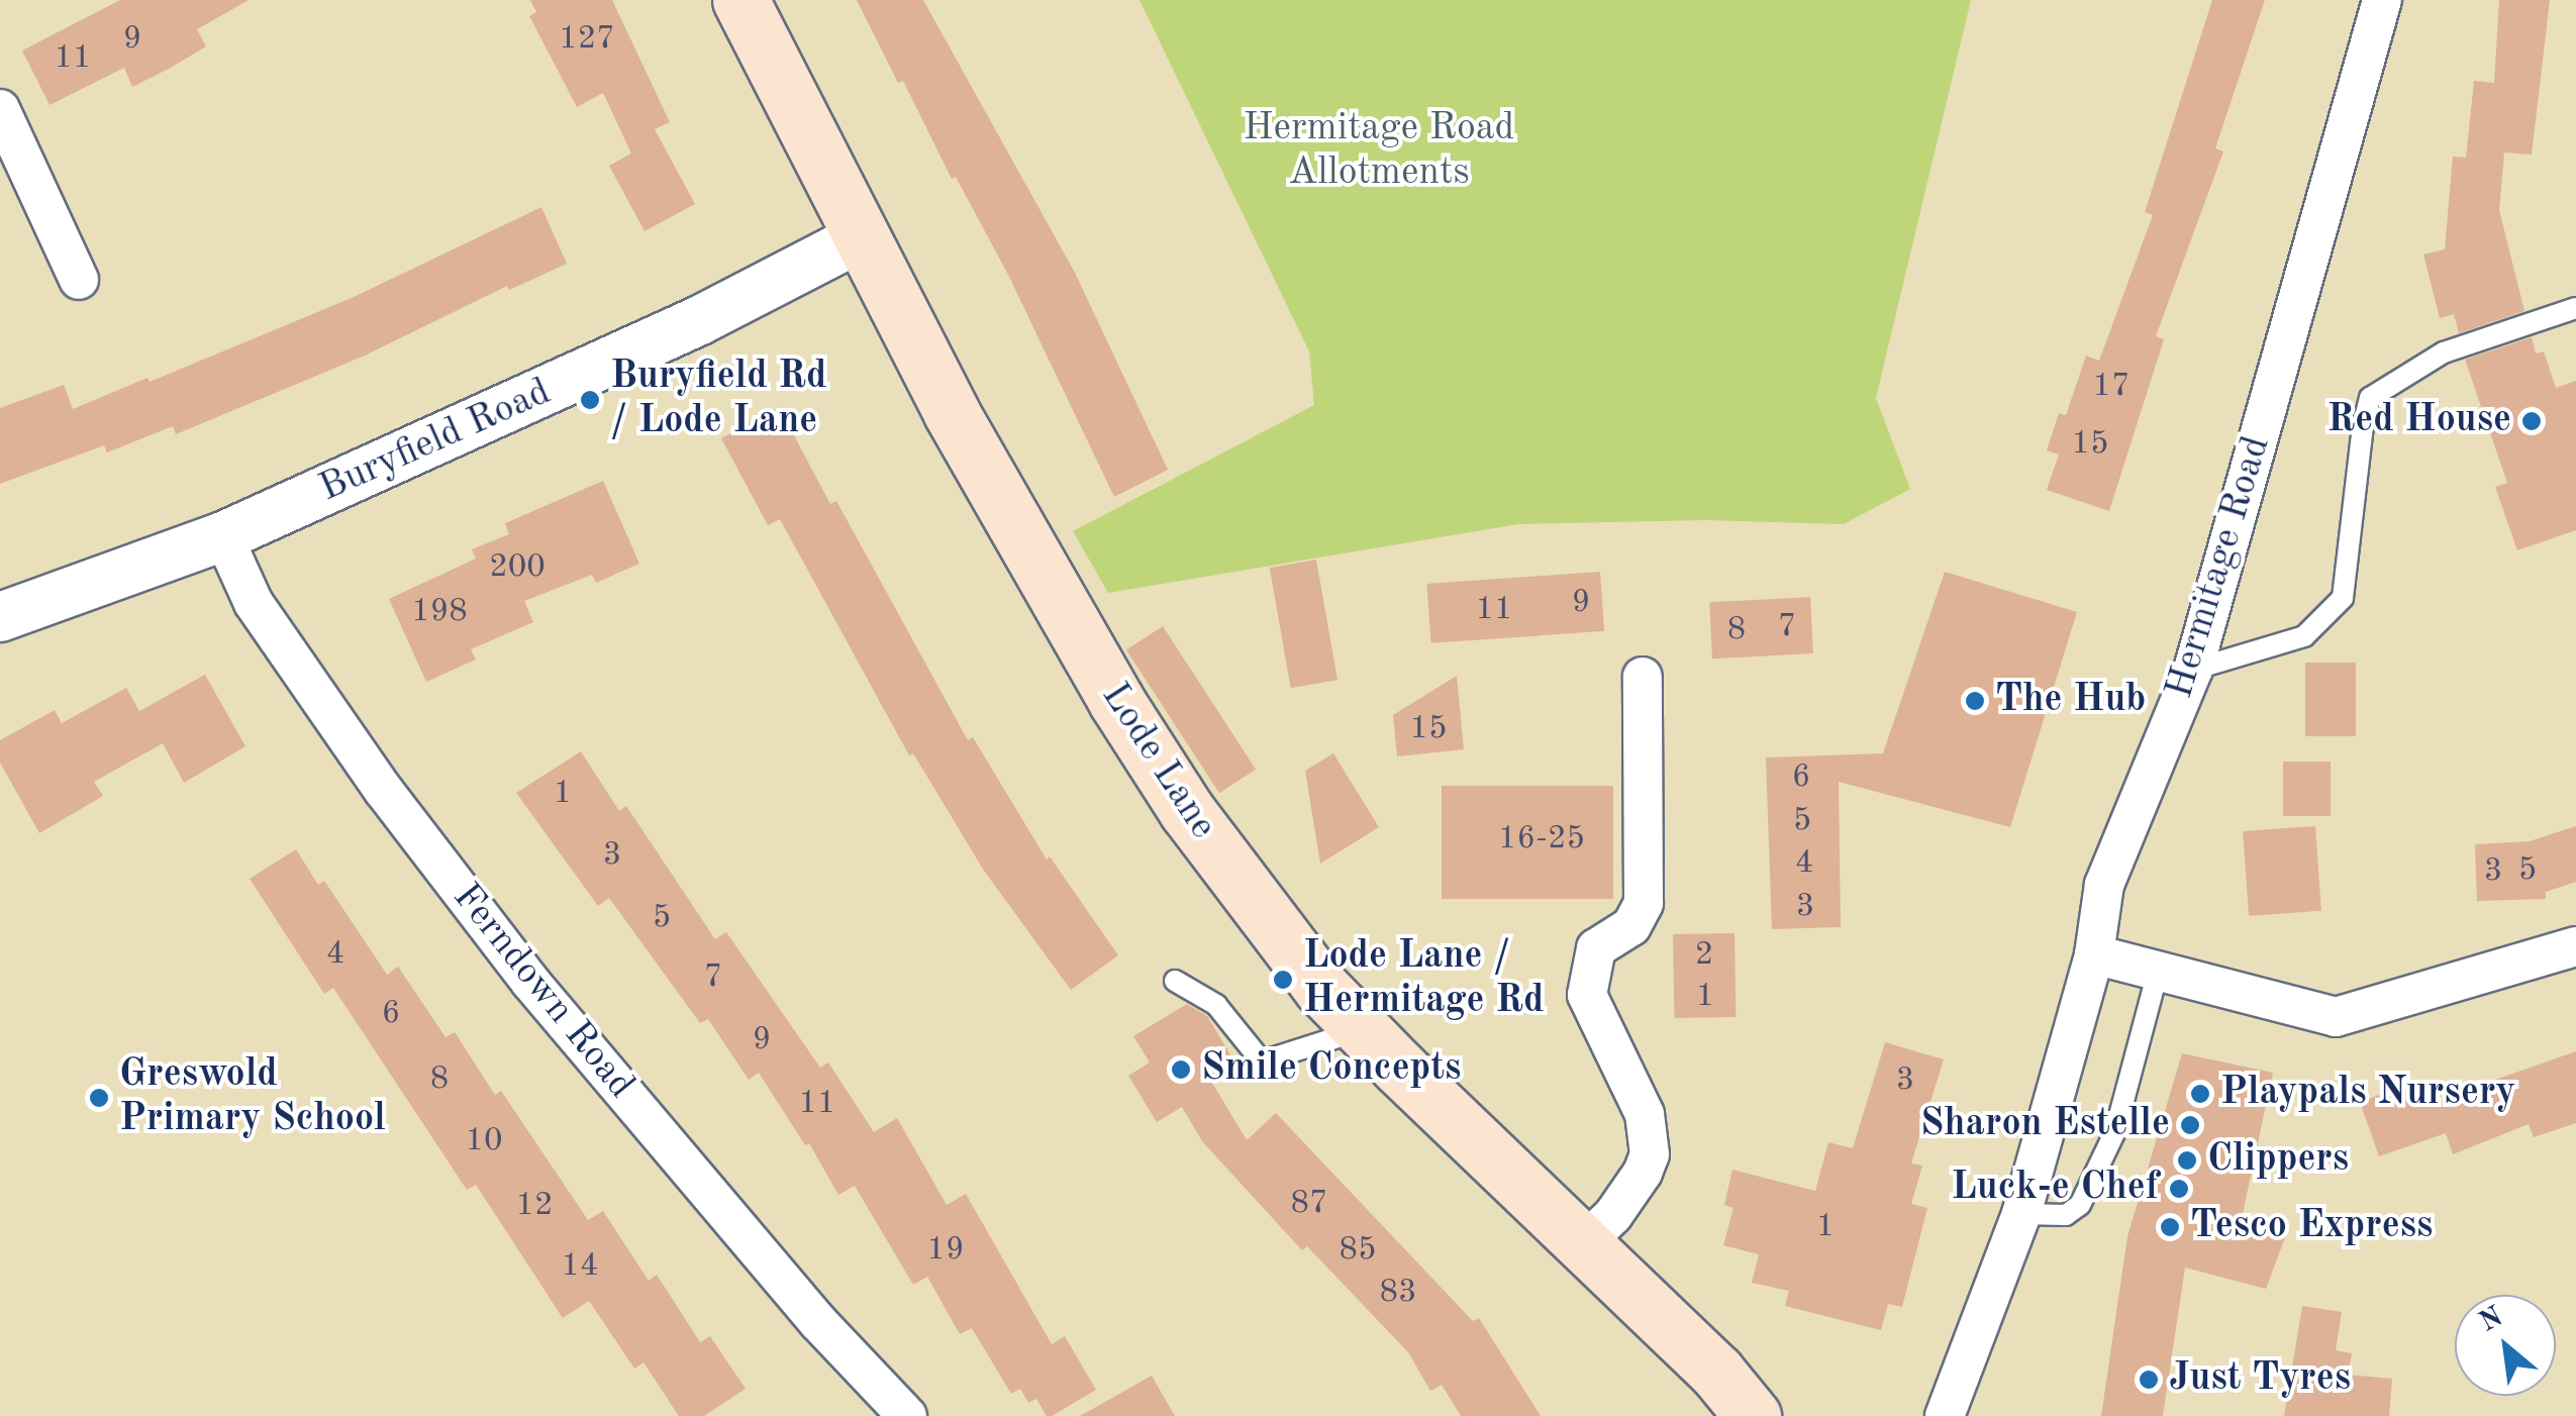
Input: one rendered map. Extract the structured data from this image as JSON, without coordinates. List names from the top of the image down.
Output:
{
  "streets": {
    "main road": ["Lode Lane"],
    "street": ["Buryfield Road", "Hermitage Road", "Ferndown Road"]
  },
  "crossings": [
    ["Buryfield Road", "Lode Lane"],
    ["Buryfield Road", "Ferndown Road"]
  ],
  "parks": ["Hermitage Road Allotments"],
  "places": [
    "Buryfield Rd / Lode Lane",
    "Red House",
    "The Hub",
    "Lode Lane / Hermitage Rd",
    "Smile Concepts",
    "Playpals Nursery",
    "Greswold Primary School",
    "Sharon Estelle",
    "Clippers",
    "Luck-e Chef",
    "Tesco Express",
    "Just Tyres"
  ],
  "house_numbers": [
    "9",
    "127",
    "11",
    "17",
    "15",
    "200",
    "9",
    "11",
    "198",
    "7",
    "8",
    "15",
    "6",
    "1",
    "5",
    "16-25",
    "3",
    "4",
    "5",
    "3",
    "3",
    "5",
    "4",
    "2",
    "7",
    "1",
    "6",
    "9",
    "8",
    "3",
    "11",
    "10",
    "87",
    "12",
    "1",
    "19",
    "85",
    "14",
    "83"
  ],
  "north": "top left"
}
